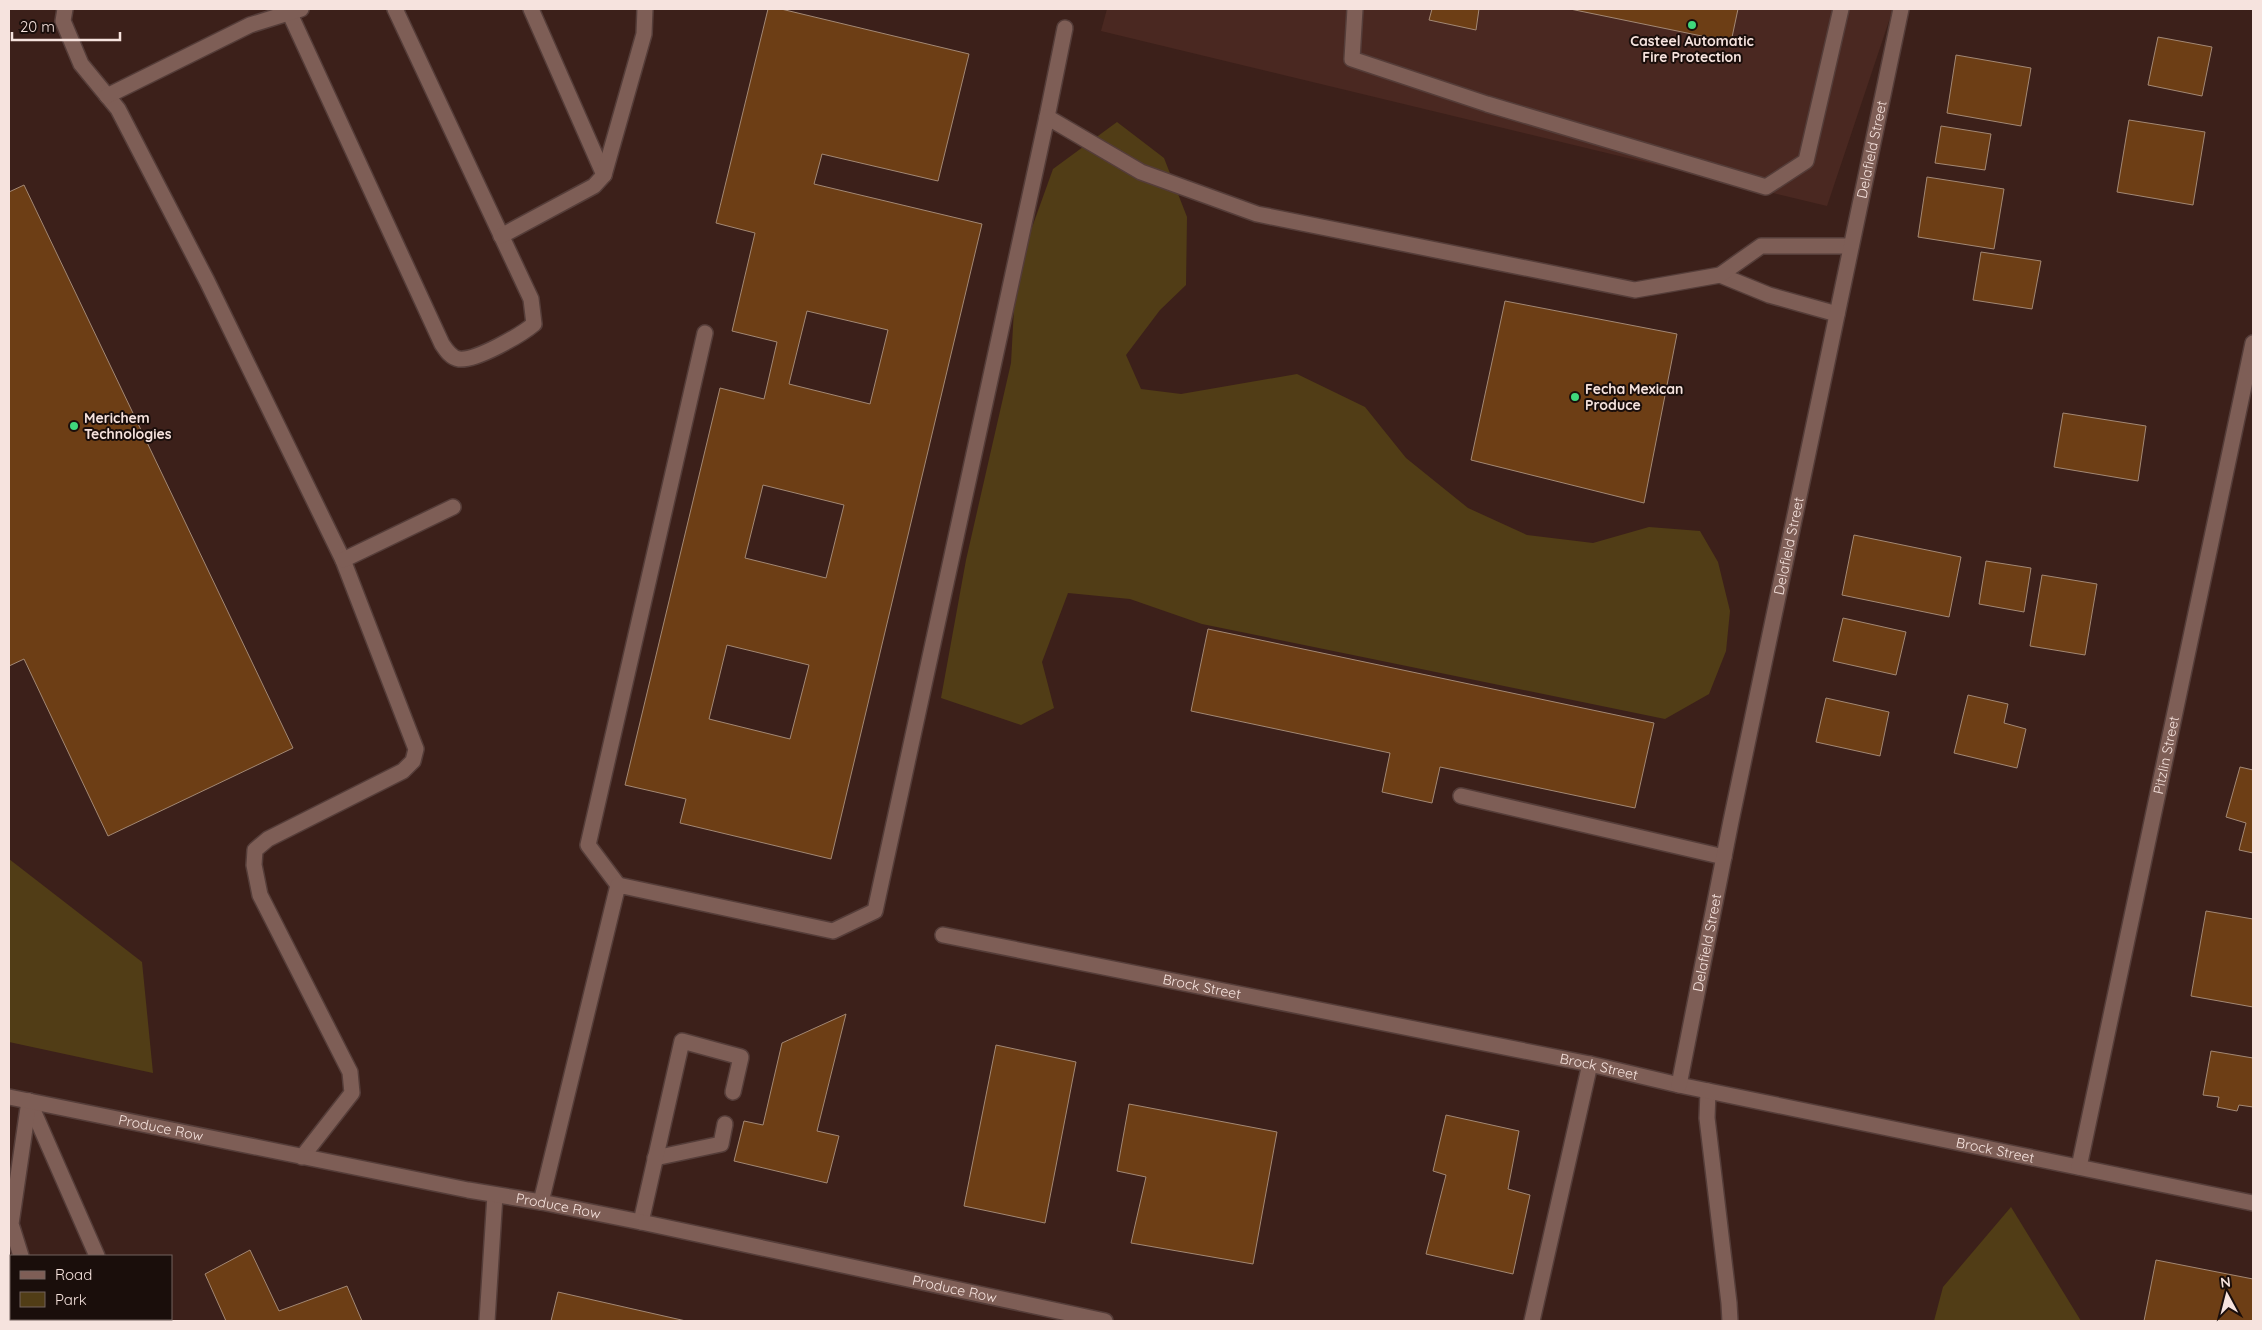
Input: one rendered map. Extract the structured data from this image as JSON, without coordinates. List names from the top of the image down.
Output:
{
  "streets": {
    "street": [
      "Delafield Street",
      "Pitzlin Street",
      "Brock Street",
      "Produce Row"
    ]
  },
  "crossings": [
    ["Delafield Street", "Brock Street"],
    ["Pitzlin Street", "Brock Street"]
  ],
  "places": ["Casteel Automatic Fire Protection", "Fecha Mexican Produce", "Merichem Technologies"],
  "legend": ["Road", "Park"],
  "scale_bar": "20 m",
  "north": "top"
}
